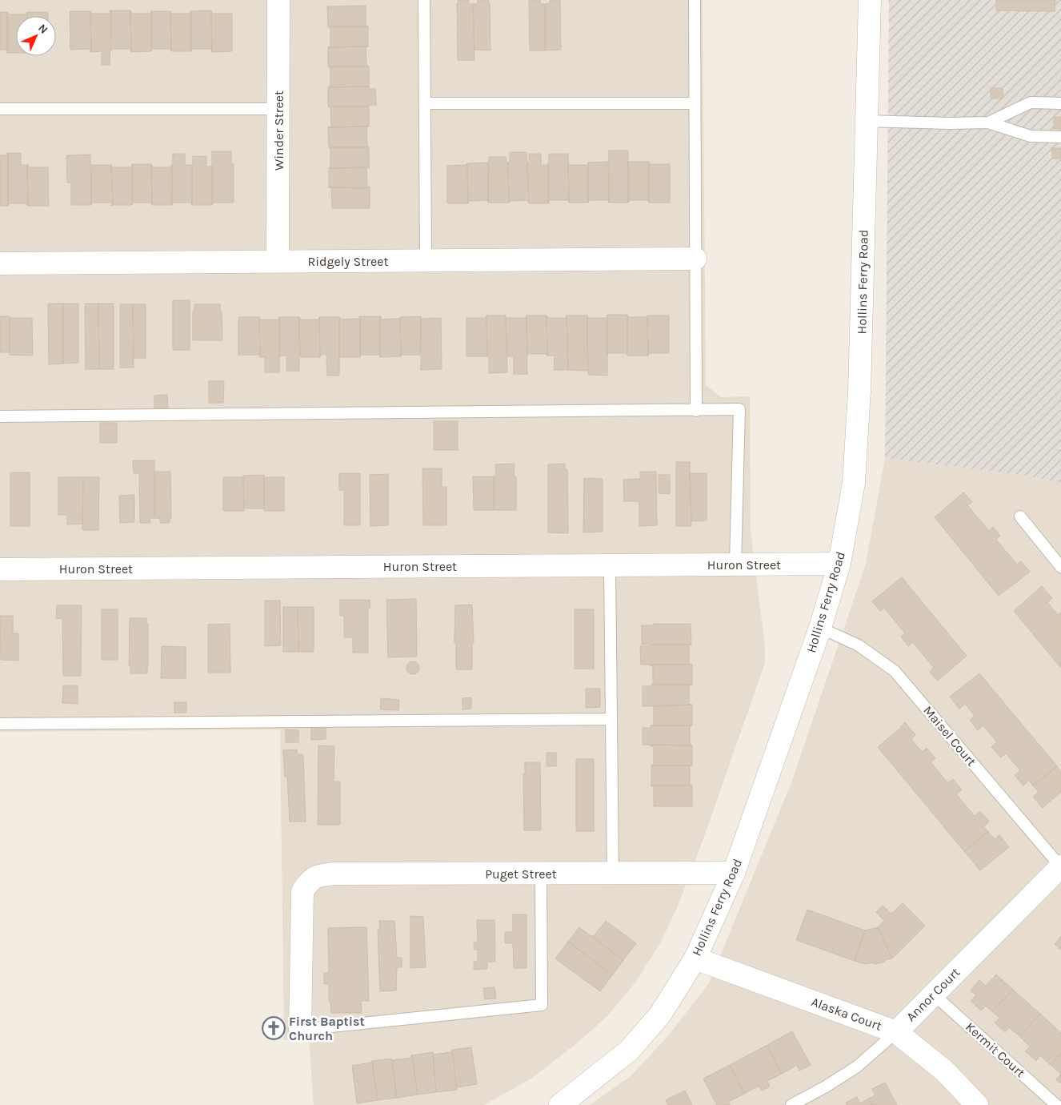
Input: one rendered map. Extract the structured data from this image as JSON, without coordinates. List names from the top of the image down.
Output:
{
  "streets": {
    "street": [
      "Winder Street",
      "Ridgely Street",
      "Hollins Ferry Road",
      "Huron Street",
      "Puget Street",
      "Annor Court",
      "Alaska Court"
    ],
    "lane": ["Maisel Court", "Kermit Court"]
  },
  "crossings": [
    ["Winder Street", "Ridgely Street"],
    ["Hollins Ferry Road", "Huron Street"],
    ["Hollins Ferry Road", "Maisel Court"],
    ["Hollins Ferry Road", "Puget Street"],
    ["Hollins Ferry Road", "Alaska Court"],
    ["Maisel Court", "Annor Court"],
    ["Annor Court", "Alaska Court"],
    ["Annor Court", "Kermit Court"]
  ],
  "places": {
    "church": ["First Baptist Church"]
  },
  "north": "top right"
}
